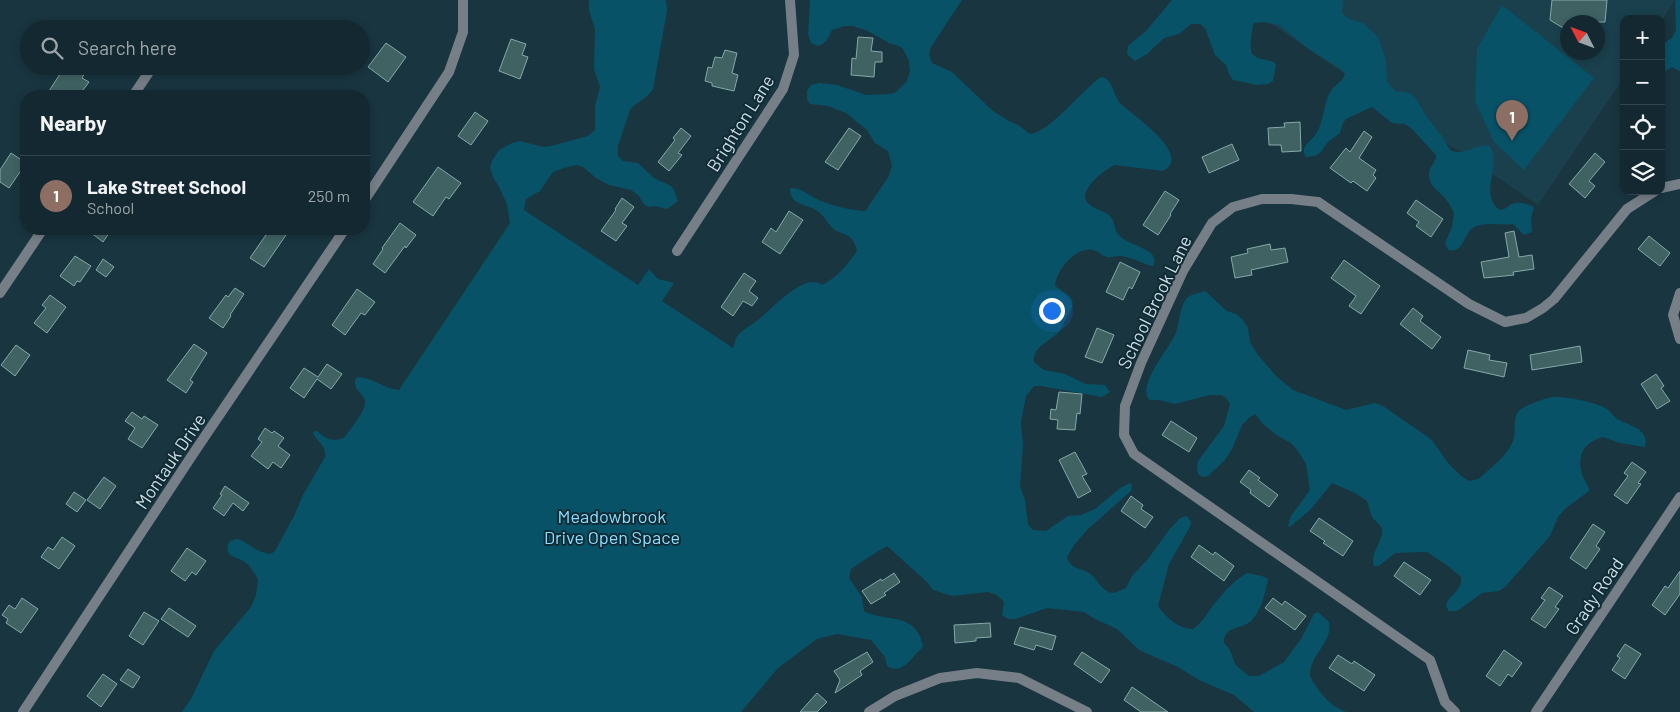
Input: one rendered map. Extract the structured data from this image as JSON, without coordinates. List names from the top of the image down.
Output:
{
  "streets": {
    "street": [
      "Brighton Lane",
      "School Brook Lane",
      "Montauk Drive",
      "Grady Road"
    ]
  },
  "parks": ["Meadowbrook Drive Open Space"],
  "north": "top left",
  "page": {
    "map_buttons": ["+", "−"],
    "search": "Search here",
    "heading": "Nearby",
    "pins": "1",
    "list": [
      {
        "mark": "1",
        "name": "Lake Street School",
        "note": "School",
        "value": "250 m"
      }
    ]
  }
}
